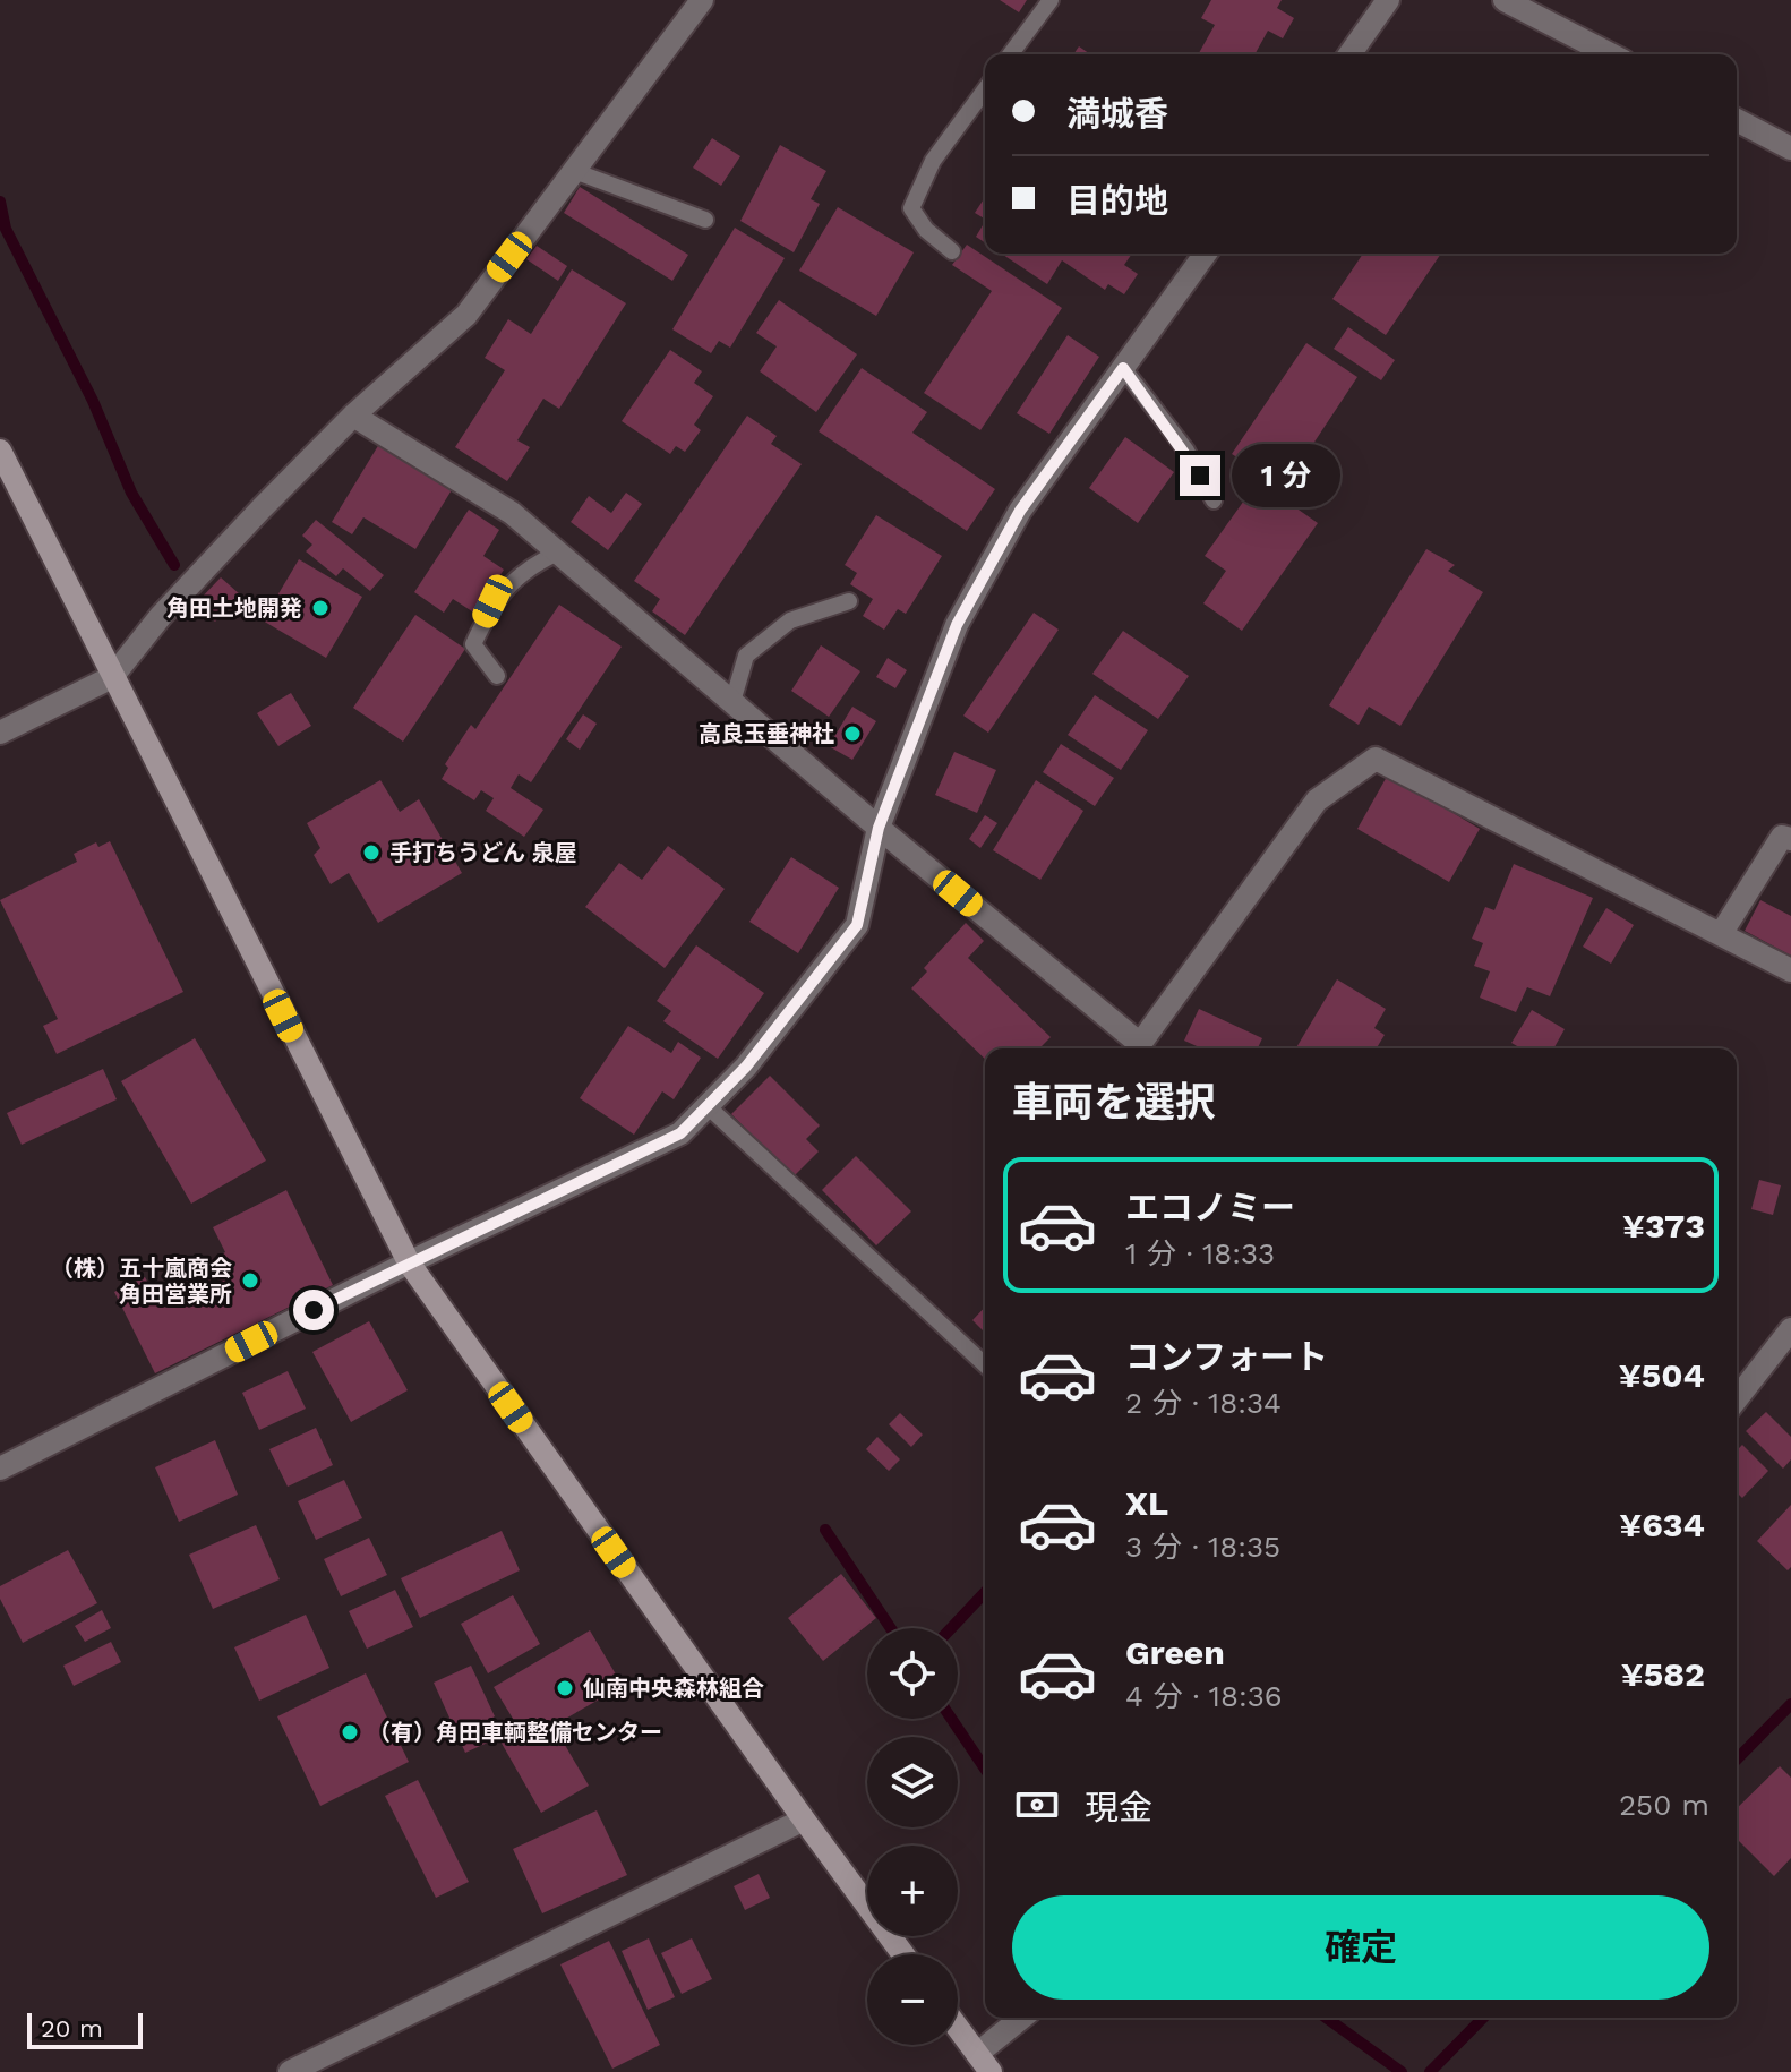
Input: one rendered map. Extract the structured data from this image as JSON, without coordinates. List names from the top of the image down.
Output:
{
  "places": [
    "角田土地開発",
    "高良玉垂神社",
    "手打ちうどん 泉屋",
    "（株）五十嵐商会 角田営業所",
    "仙南中央森林組合",
    "（有）角田車輌整備センター"
  ],
  "scale_bar": "20 m",
  "page": {
    "banner": ["満城香", "目的地"],
    "bubble": "1 分",
    "heading": "車両を選択",
    "list": [
      {
        "name": "エコノミー",
        "note": "1 分 · 18:33",
        "value": "¥373"
      },
      {
        "name": "コンフォート",
        "note": "2 分 · 18:34",
        "value": "¥504"
      },
      {
        "name": "XL",
        "note": "3 分 · 18:35",
        "value": "¥634"
      },
      {
        "name": "Green",
        "note": "4 分 · 18:36",
        "value": "¥582"
      }
    ],
    "map_buttons": ["+", "−"],
    "pay": ["現金", "250 m"],
    "buttons": "確定",
    "scale": "20 m"
  }
}
